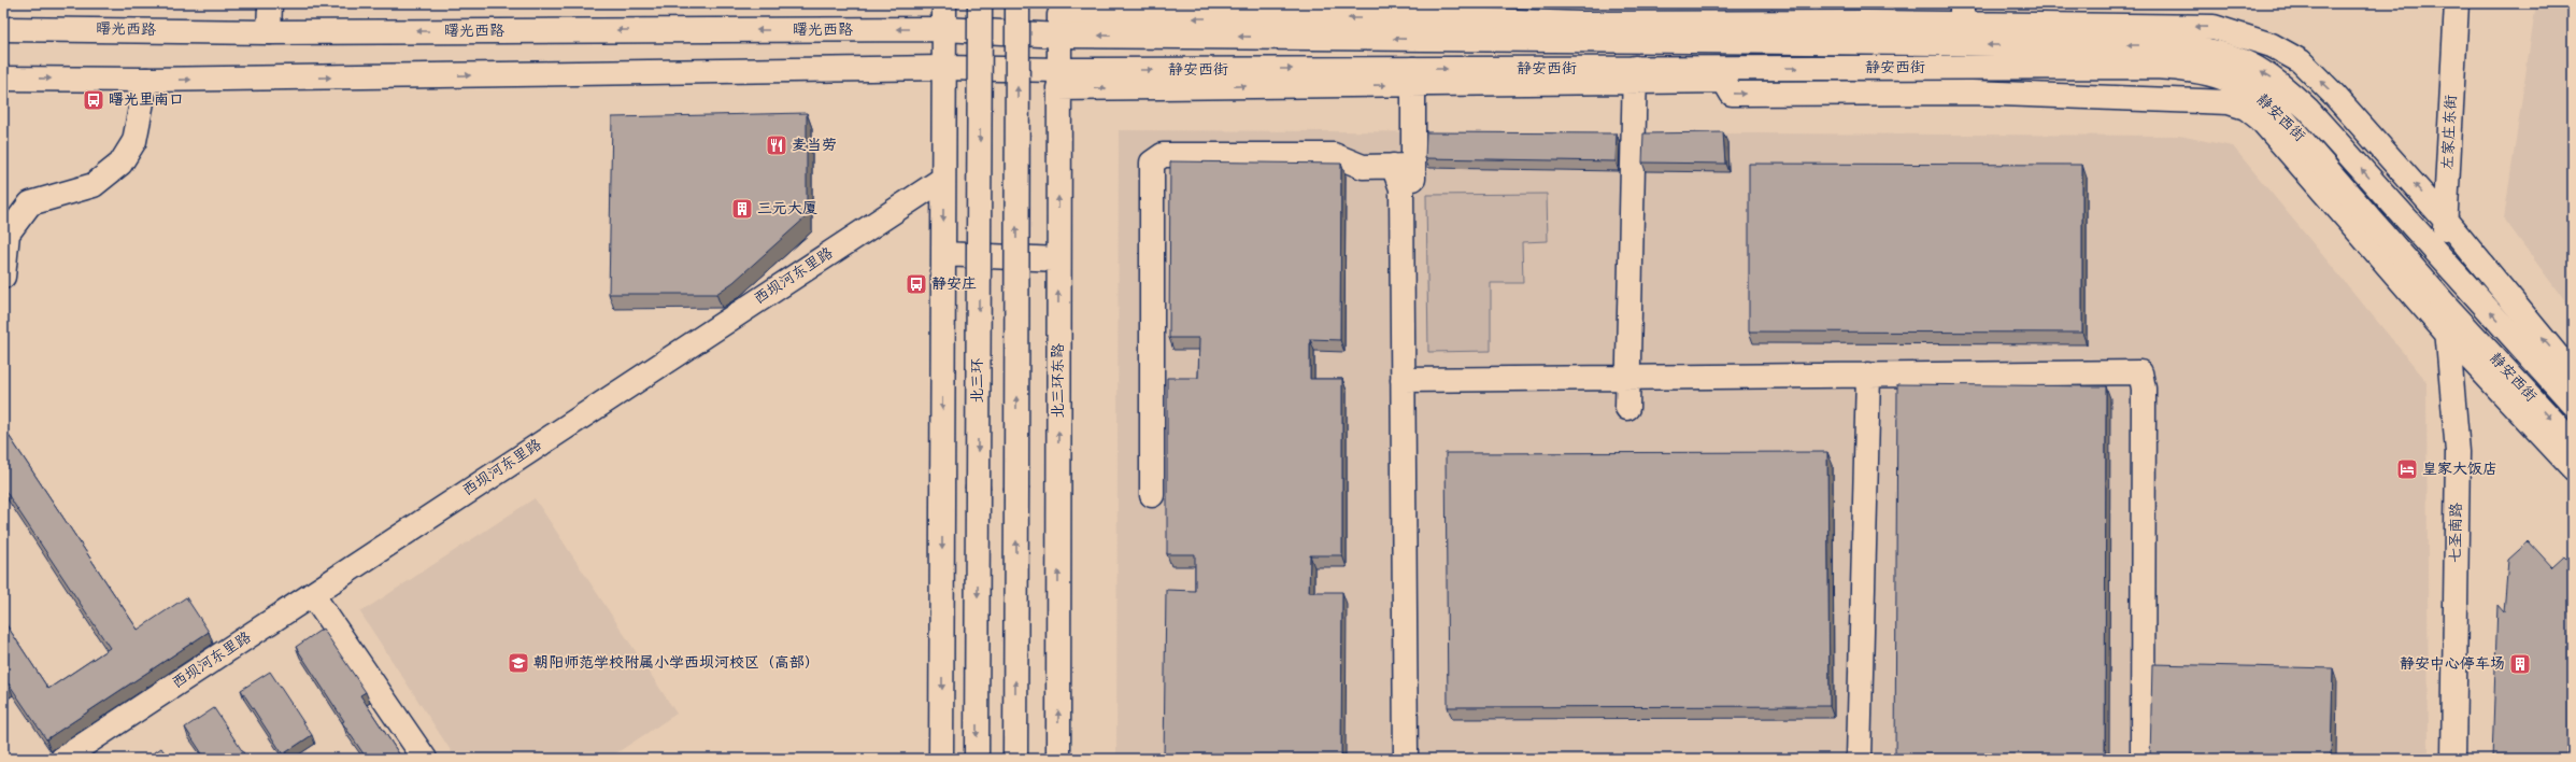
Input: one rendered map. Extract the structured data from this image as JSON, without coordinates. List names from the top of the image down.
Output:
{
  "streets": {
    "main road": [
      "曙光西路",
      "静安西街",
      "左家庄东街",
      "西坝河东里路",
      "北三环",
      "北三环东路",
      "七圣南路"
    ]
  },
  "crossings": [
    ["曙光西路", "静安西街"],
    ["曙光西路", "北三环东路"],
    ["静安西街", "左家庄东街"],
    ["静安西街", "北三环东路"],
    ["静安西街", "七圣南路"]
  ],
  "places": {
    "bus stop": ["曙光里南口", "静安庄"],
    "restaurant": ["麦当劳"],
    "building": ["三元大厦", "静安中心停车场"],
    "hotel": ["皇家大饭店"],
    "school or university": ["朝阳师范学校附属小学西坝河校区（高部）"]
  }
}
